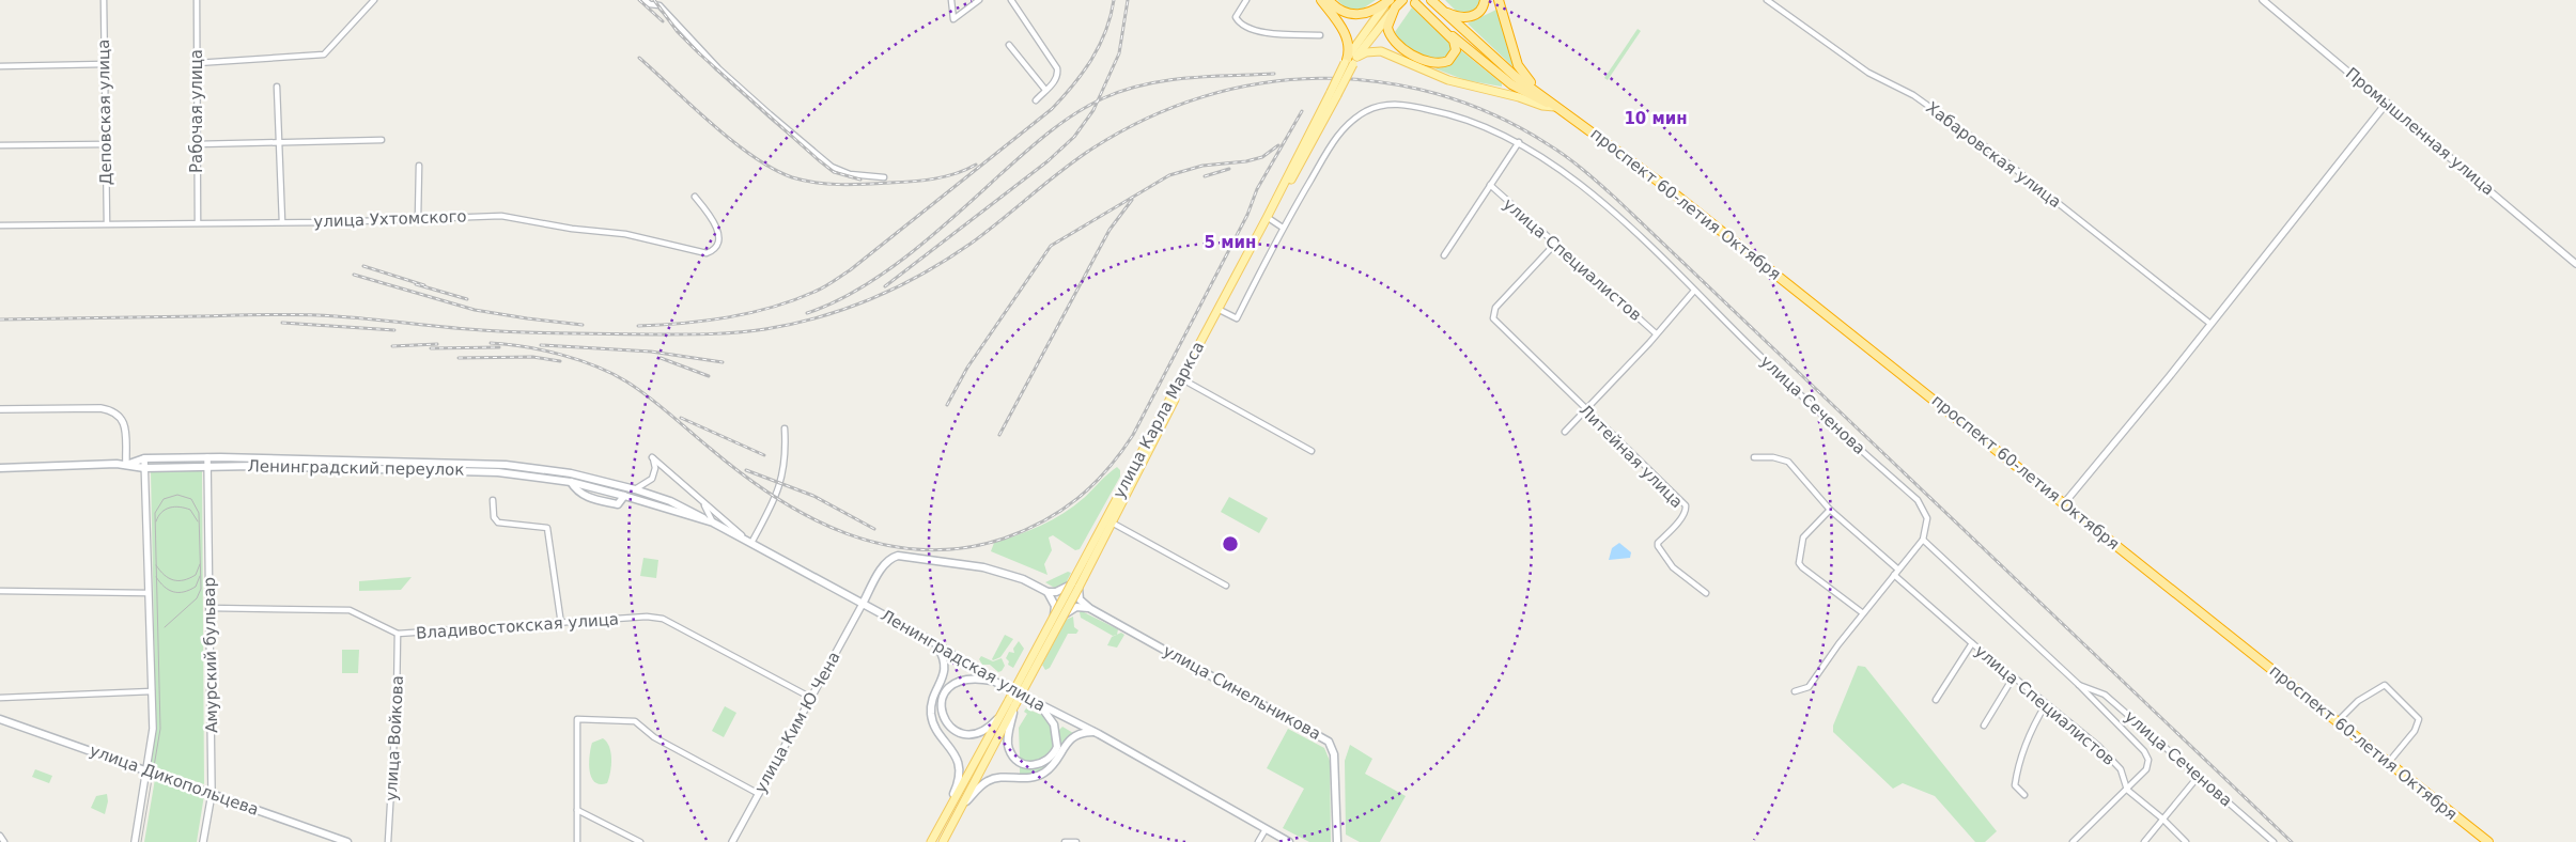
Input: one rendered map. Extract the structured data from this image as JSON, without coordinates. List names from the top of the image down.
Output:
{
  "streets": {
    "highway": ["проспект 60-летия Октября"],
    "main road": [
      "улица Карла Маркса",
      "Ленинградский переулок",
      "Ленинградская улица",
      "улица Синельникова",
      "улица Дикопольцева"
    ],
    "street": [
      "Рабочая улица",
      "Деповская улица",
      "Промышленная улица",
      "Хабаровская улица",
      "улица Ухтомского",
      "улица Специалистов",
      "улица Сеченова",
      "Литейная улица",
      "Владивостокская улица",
      "Амурский бульвар",
      "улица Ким Ю Чена",
      "улица Войкова"
    ]
  },
  "crossings": [
    ["Рабочая улица", "улица Ухтомского"],
    ["Деповская улица", "улица Ухтомского"],
    ["улица Специалистов", "улица Сеченова"],
    ["улица Специалистов", "Литейная улица"],
    ["улица Сеченова", "улица Карла Маркса"],
    ["Ленинградский переулок", "Амурский бульвар"],
    ["Ленинградский переулок", "Ленинградская улица"],
    ["Владивостокская улица", "Амурский бульвар"],
    ["Владивостокская улица", "улица Ким Ю Чена"],
    ["Владивостокская улица", "улица Войкова"],
    ["Амурский бульвар", "улица Дикопольцева"],
    ["Ленинградская улица", "улица Ким Ю Чена"]
  ],
  "rings": ["10 мин", "5 мин"]
}
